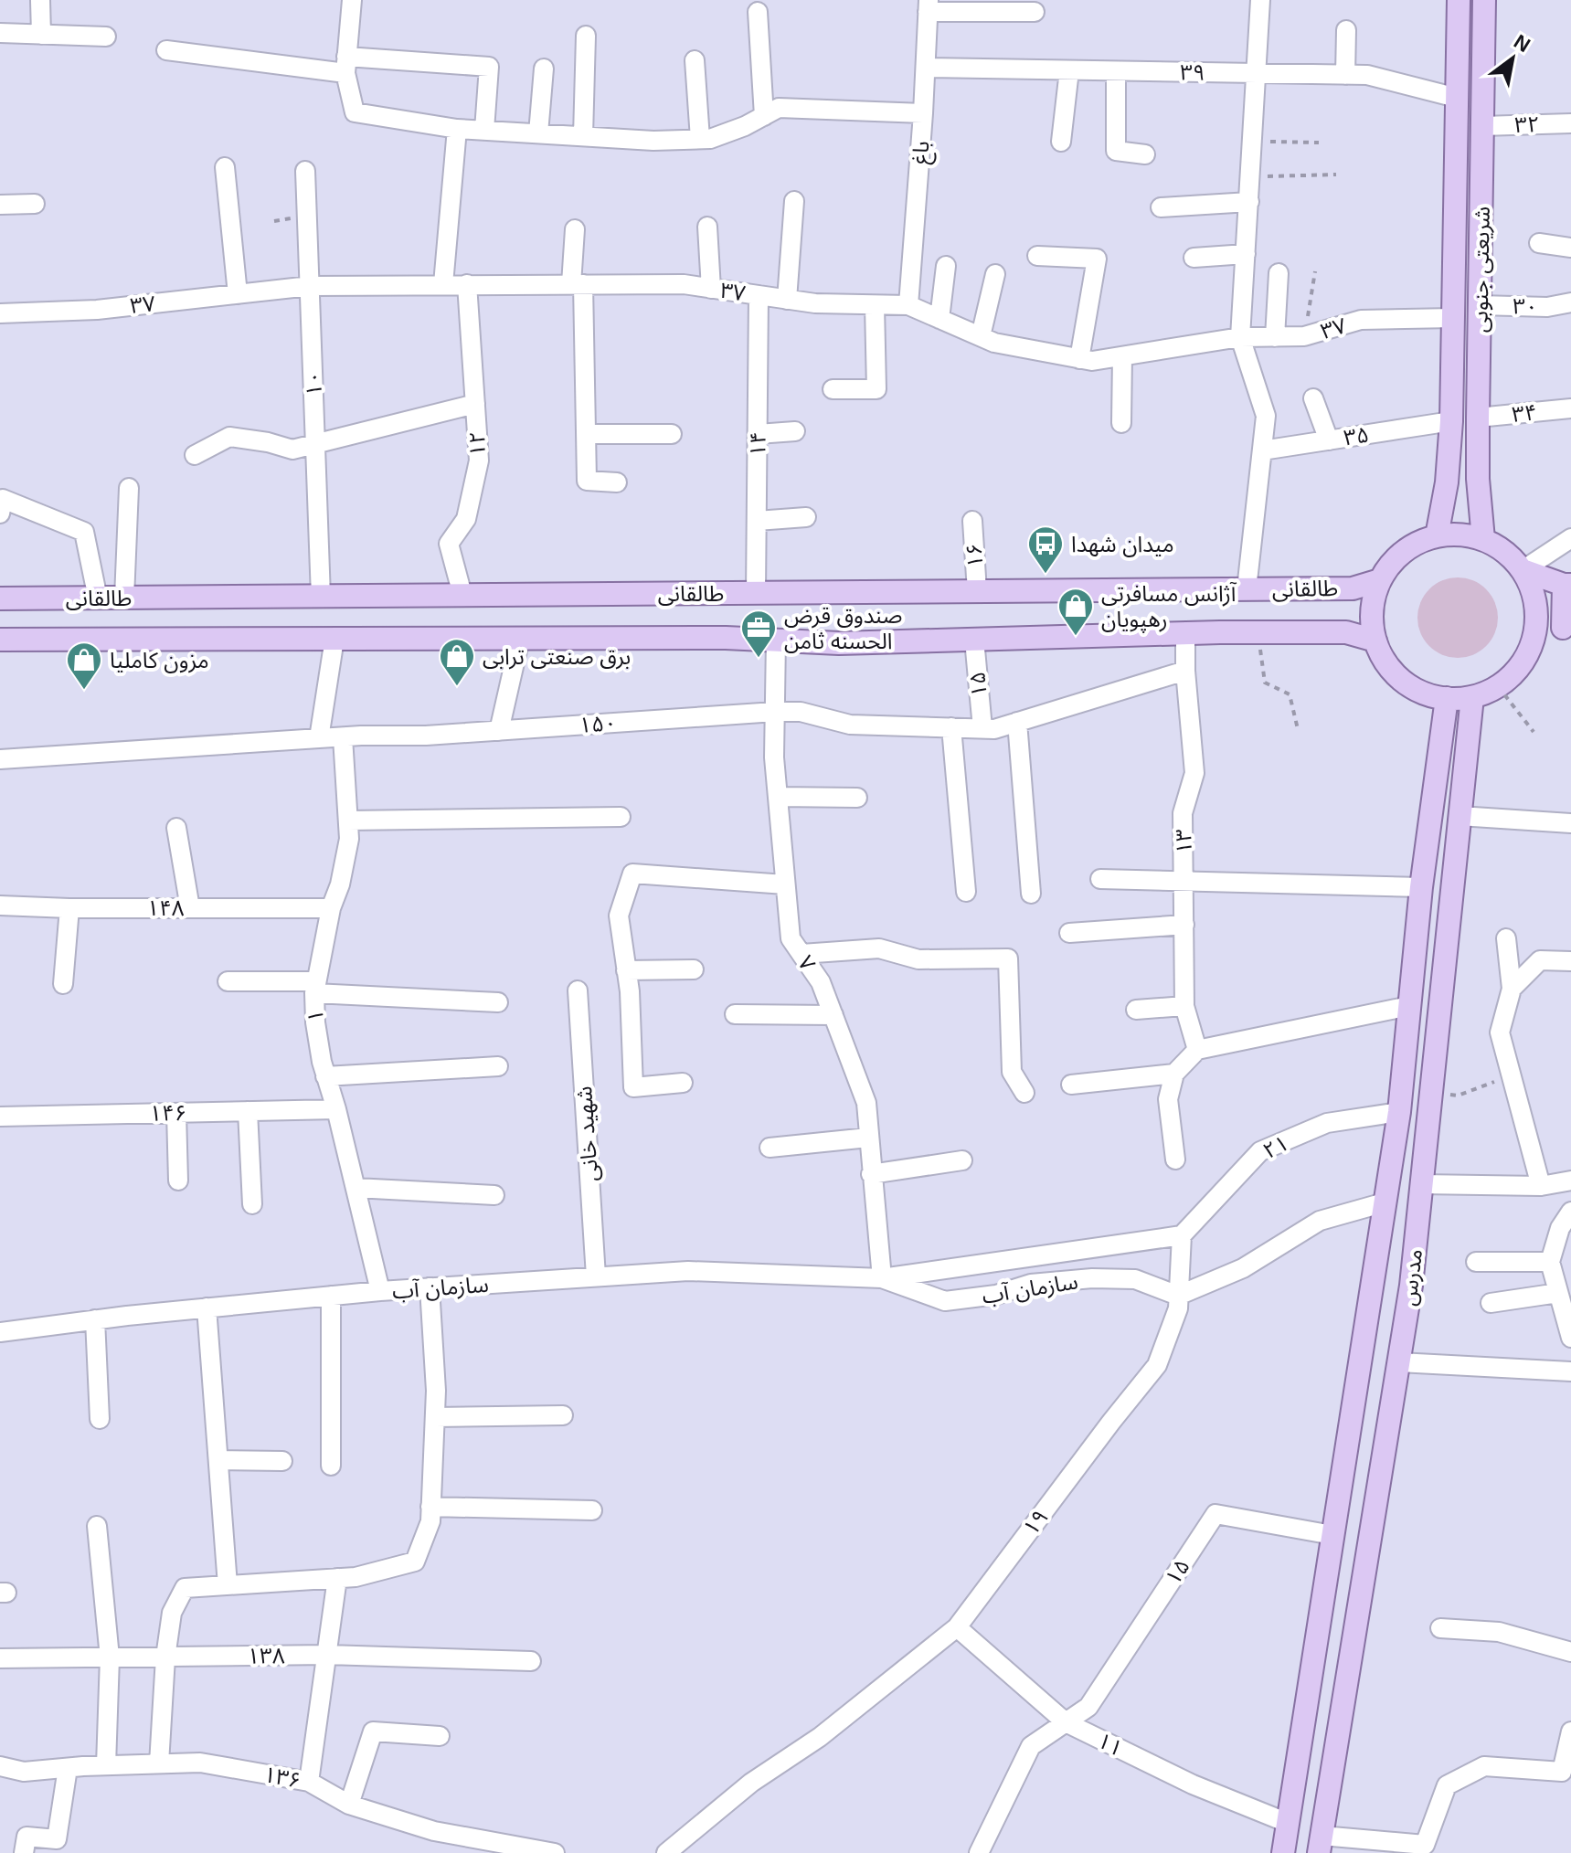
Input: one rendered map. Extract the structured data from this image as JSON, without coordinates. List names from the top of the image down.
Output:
{
  "streets": {
    "main road": ["شریعتی جنوبی", "طالقانی", "مدرس"],
    "street": [
      "۳۹",
      "۳۲",
      "باغ",
      "۳۷",
      "۳۰",
      "۱۰",
      "۳۴",
      "۳۵",
      "۱۲",
      "۱۴",
      "۱۶",
      "۱۵",
      "۱۵۰",
      "۱۳",
      "۱۴۸",
      "۷",
      "۱",
      "۱۴۶",
      "شهید خانی",
      "۲۱",
      "سازمان آب",
      "۱۹",
      "۱۳۸",
      "۱۱",
      "۱۳۶"
    ]
  },
  "crossings": [
    ["۳۹", "باغ"],
    ["۳۹", "شریعتی جنوبی"],
    ["۳۲", "شریعتی جنوبی"],
    ["باغ", "۳۷"],
    ["شریعتی جنوبی", "۳۷"],
    ["شریعتی جنوبی", "۳۰"],
    ["شریعتی جنوبی", "۳۴"],
    ["شریعتی جنوبی", "۳۵"],
    ["شریعتی جنوبی", "طالقانی"],
    ["شریعتی جنوبی", "مدرس"],
    ["۳۷", "۱۰"],
    ["۳۷", "۱۲"],
    ["۳۷", "۱۴"],
    ["۱۰", "طالقانی"],
    ["۱۲", "طالقانی"],
    ["۱۴", "طالقانی"],
    ["۱۶", "طالقانی"],
    ["طالقانی", "۱۵"],
    ["طالقانی", "۱۳"],
    ["طالقانی", "۷"],
    ["طالقانی", "مدرس"],
    ["۱۵", "۱۵۰"],
    ["۱۵", "مدرس"],
    ["۱۵", "۱۱"],
    ["۱۵۰", "۱۳"],
    ["۱۵۰", "۷"],
    ["۱۵۰", "۱"],
    ["۱۴۸", "۱"],
    ["۷", "سازمان آب"],
    ["۱", "۱۴۶"],
    ["۱", "سازمان آب"],
    ["شهید خانی", "سازمان آب"],
    ["۲۱", "مدرس"],
    ["۲۱", "سازمان آب"],
    ["۲۱", "۱۹"],
    ["مدرس", "۱۱"],
    ["سازمان آب", "۱۹"],
    ["۱۹", "۱۱"]
  ],
  "places": {
    "bus stop": ["میدان شهدا"],
    "shop": ["آژانس مسافرتی رهپویان", "برق صنعتی ترابی", "مزون کاملیا"],
    "office": ["صندوق قرض الحسنه ثامن"]
  },
  "north": "top right"
}
